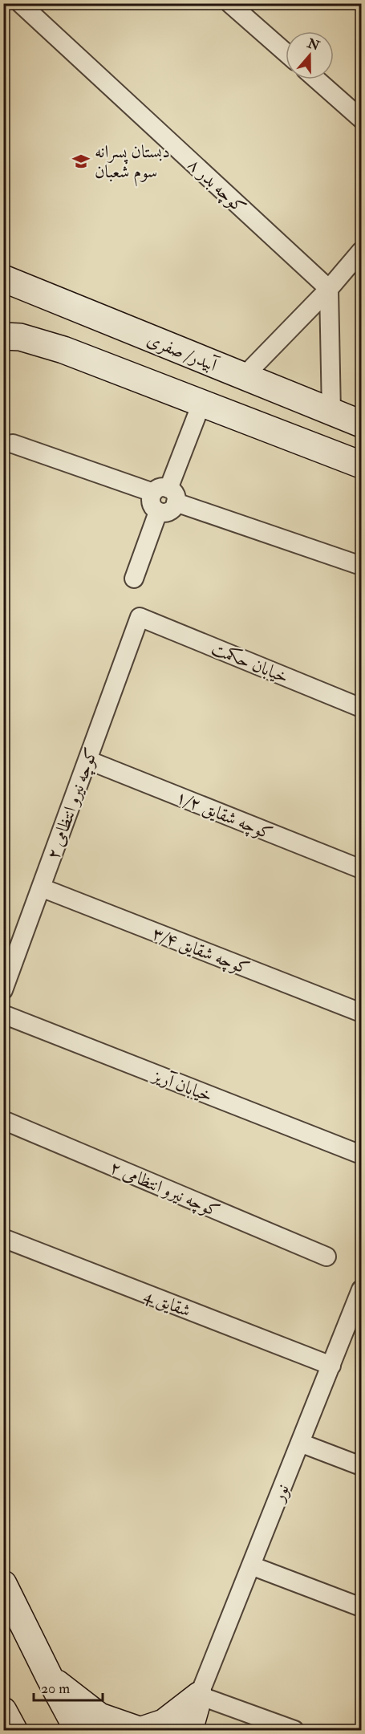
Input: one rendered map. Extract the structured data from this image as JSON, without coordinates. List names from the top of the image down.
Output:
{
  "streets": {
    "main road": ["آبیدر/ صفری"],
    "street": [
      "کوچه بدر ۸",
      "خیابان حکمت",
      "کوچه نیرو انتظامی ۲",
      "کوچه شقایق ۱/۲",
      "کوچه شقایق ۳/۴",
      "خیابان آریز",
      "شقایق 4",
      "نور"
    ]
  },
  "crossings": [
    ["خیابان حکمت", "کوچه نیرو انتظامی ۲"],
    ["کوچه نیرو انتظامی ۲", "کوچه شقایق ۱/۲"],
    ["کوچه نیرو انتظامی ۲", "کوچه شقایق ۳/۴"],
    ["شقایق 4", "نور"]
  ],
  "places": {
    "school or university": ["دبستان پسرانه سوم شعبان"]
  },
  "scale_bar": "20 m",
  "north": "top"
}
